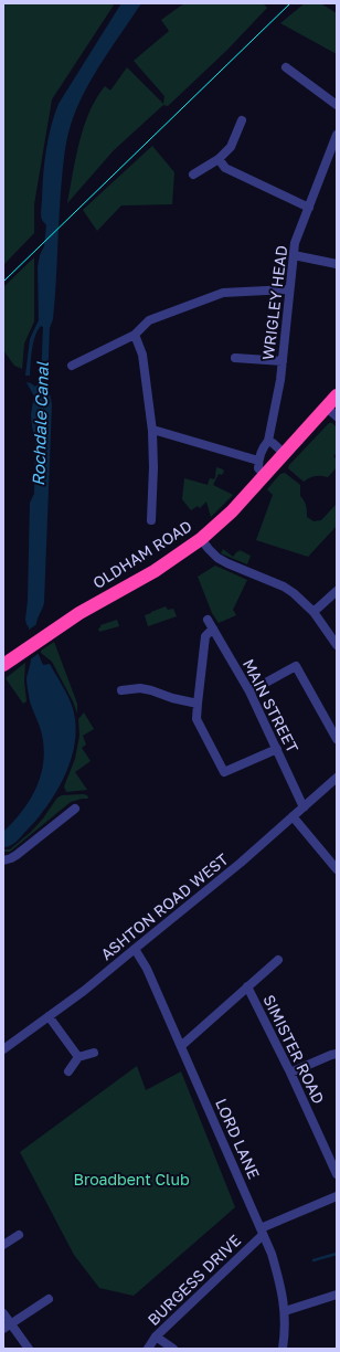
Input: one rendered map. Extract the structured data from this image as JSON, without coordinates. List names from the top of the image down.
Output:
{
  "streets": {
    "highway": ["OLDHAM ROAD"],
    "street": [
      "WRIGLEY HEAD",
      "MAIN STREET",
      "ASHTON ROAD WEST",
      "SIMISTER ROAD",
      "LORD LANE",
      "BURGESS DRIVE"
    ]
  },
  "crossings": [
    ["MAIN STREET", "ASHTON ROAD WEST"],
    ["ASHTON ROAD WEST", "LORD LANE"],
    ["LORD LANE", "BURGESS DRIVE"]
  ],
  "water": ["Rochdale Canal"],
  "parks": ["Broadbent Club"]
}
